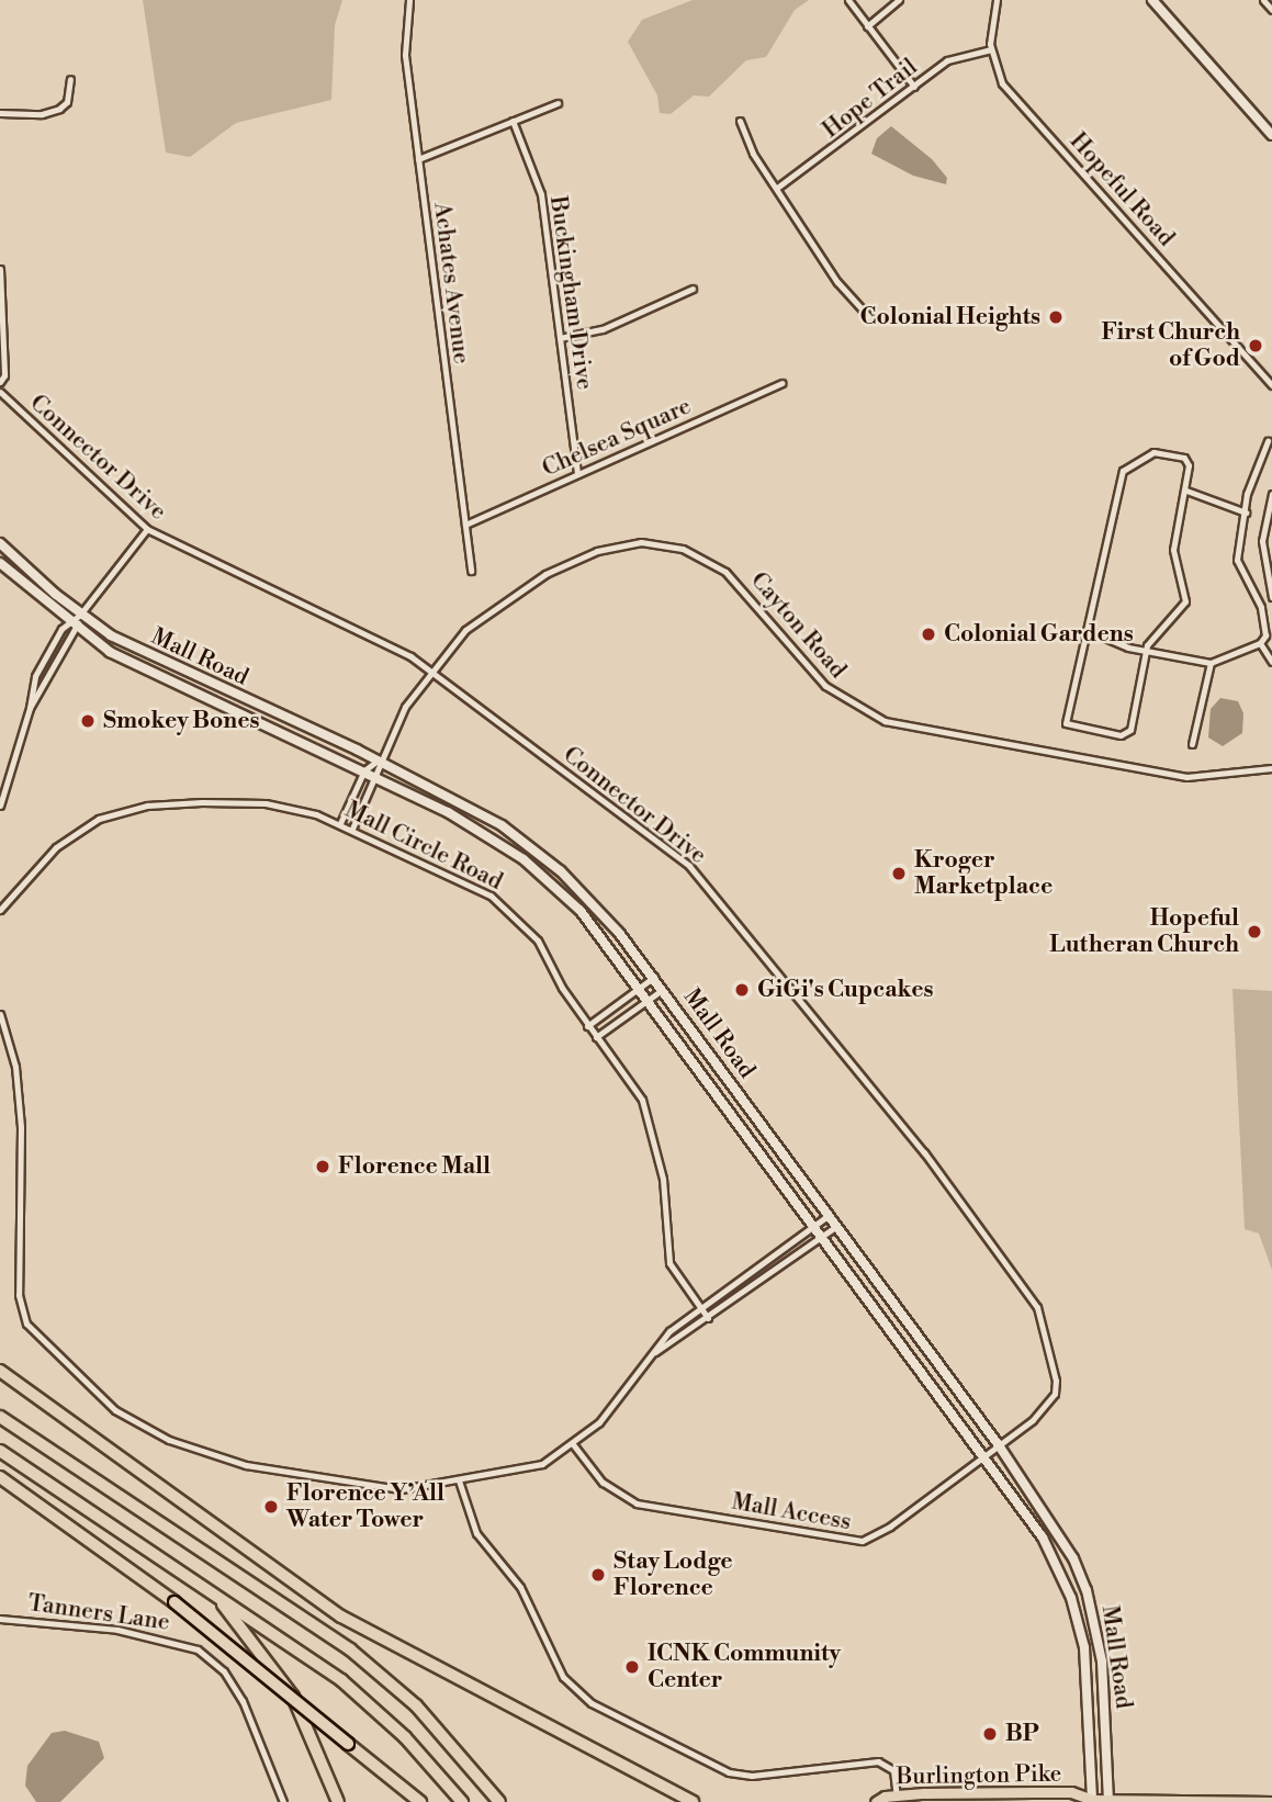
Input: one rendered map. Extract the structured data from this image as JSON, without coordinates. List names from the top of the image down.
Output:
{
  "streets": {
    "main road": ["Mall Road", "Burlington Pike"],
    "street": [
      "Hope Trail",
      "Hopeful Road",
      "Achates Avenue",
      "Buckingham Drive",
      "Chelsea Square",
      "Connector Drive",
      "Cayton Road",
      "Mall Circle Road",
      "Mall Access",
      "Tanners Lane"
    ]
  },
  "crossings": [
    ["Hope Trail", "Hopeful Road"],
    ["Achates Avenue", "Chelsea Square"],
    ["Buckingham Drive", "Chelsea Square"],
    ["Connector Drive", "Cayton Road"],
    ["Connector Drive", "Mall Road"],
    ["Connector Drive", "Mall Access"],
    ["Cayton Road", "Mall Road"],
    ["Mall Road", "Mall Access"],
    ["Mall Road", "Burlington Pike"]
  ],
  "places": [
    "Colonial Heights",
    "First Church of God",
    "Colonial Gardens",
    "Smokey Bones",
    "Kroger Marketplace",
    "Hopeful Lutheran Church",
    "GiGi's Cupcakes",
    "Florence Mall",
    "Florence Y’All Water Tower",
    "Stay Lodge Florence",
    "ICNK Community Center",
    "BP"
  ]
}
